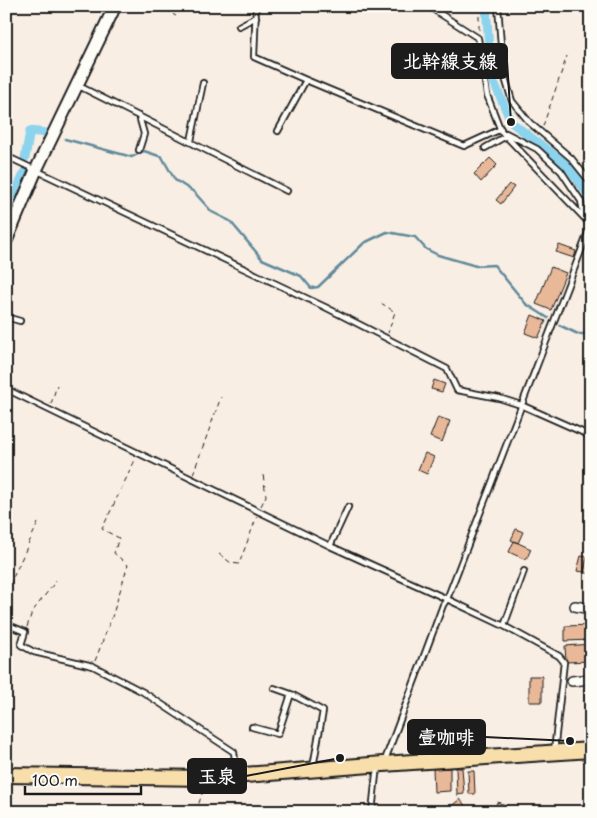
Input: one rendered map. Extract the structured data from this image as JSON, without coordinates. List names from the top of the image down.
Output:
{
  "places": ["北幹線支線", "壹咖啡", "玉泉"],
  "scale_bar": "100 m"
}
